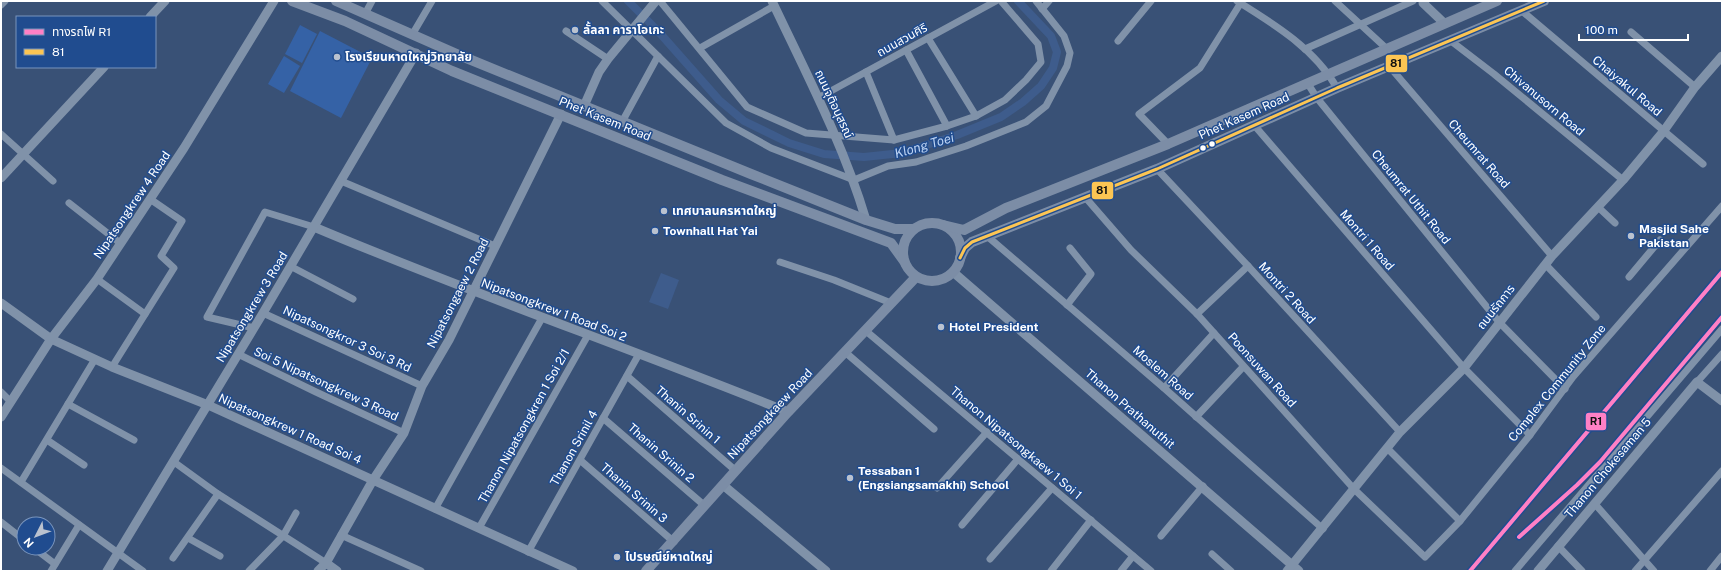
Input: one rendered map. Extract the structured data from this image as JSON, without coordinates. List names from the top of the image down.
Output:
{
  "streets": {
    "main road": ["Phet Kasem Road", "Nipatsongkaew Road"],
    "street": [
      "ถนนสวนศิริ",
      "Chaiyakul Road",
      "Chivanusorn Road",
      "ถนนจุติอนุสรณ์",
      "Cheumrat Road",
      "Cheumrat Uthit Road",
      "Nipatsongkrew 4 Road",
      "Montri 1 Road",
      "Nipatsongaew 2 Road",
      "Montri 2 Road",
      "Nipatsongkrew 3 Road",
      "ถนนรัถการ",
      "Nipatsongkrew 1 Road Soi 2",
      "Nipatsongkror 3 Soi 3 Rd",
      "Poonsuwan Road",
      "Moslem Road",
      "Complex Community Zone",
      "Soi 5 Nipatsongkrew 3 Road",
      "Thanon Prathanuthit",
      "Thanin Srinin 1",
      "Thanon Nipatsongkren 1 Soi 2/1",
      "Nipatsongkrew 1 Road Soi 4",
      "Thanon Nipatsongkaew 1 Soi 1",
      "Thanon Srinil 4",
      "Thanin Srinin 2",
      "Thanon Chokesaman 5",
      "Thanin Srinin 3"
    ]
  },
  "crossings": [
    ["ถนนสวนศิริ", "ถนนจุติอนุสรณ์"],
    ["Chaiyakul Road", "Phet Kasem Road"],
    ["Chaiyakul Road", "ถนนรัถการ"],
    ["Chivanusorn Road", "Phet Kasem Road"],
    ["Chivanusorn Road", "ถนนรัถการ"],
    ["ถนนจุติอนุสรณ์", "Phet Kasem Road"],
    ["Phet Kasem Road", "Cheumrat Road"],
    ["Phet Kasem Road", "Cheumrat Uthit Road"],
    ["Phet Kasem Road", "Montri 1 Road"],
    ["Phet Kasem Road", "Nipatsongaew 2 Road"],
    ["Phet Kasem Road", "Montri 2 Road"],
    ["Phet Kasem Road", "Nipatsongkrew 3 Road"],
    ["Phet Kasem Road", "Poonsuwan Road"],
    ["Phet Kasem Road", "Moslem Road"],
    ["Phet Kasem Road", "Thanon Prathanuthit"],
    ["Phet Kasem Road", "Nipatsongkaew Road"],
    ["Cheumrat Road", "ถนนรัถการ"],
    ["Cheumrat Uthit Road", "ถนนรัถการ"],
    ["Cheumrat Uthit Road", "Complex Community Zone"],
    ["Nipatsongkrew 4 Road", "Nipatsongkrew 1 Road Soi 4"],
    ["Montri 1 Road", "ถนนรัถการ"],
    ["Montri 1 Road", "Complex Community Zone"],
    ["Nipatsongaew 2 Road", "Nipatsongkrew 1 Road Soi 2"],
    ["Nipatsongaew 2 Road", "Nipatsongkror 3 Soi 3 Rd"],
    ["Nipatsongaew 2 Road", "Soi 5 Nipatsongkrew 3 Road"],
    ["Nipatsongaew 2 Road", "Nipatsongkrew 1 Road Soi 4"],
    ["Montri 2 Road", "ถนนรัถการ"],
    ["Nipatsongkrew 3 Road", "Nipatsongkrew 1 Road Soi 2"],
    ["Nipatsongkrew 3 Road", "Nipatsongkror 3 Soi 3 Rd"],
    ["Nipatsongkrew 3 Road", "Soi 5 Nipatsongkrew 3 Road"],
    ["Nipatsongkrew 3 Road", "Nipatsongkrew 1 Road Soi 4"],
    ["ถนนรัถการ", "Poonsuwan Road"],
    ["ถนนรัถการ", "Moslem Road"],
    ["ถนนรัถการ", "Thanon Prathanuthit"],
    ["Nipatsongkrew 1 Road Soi 2", "Nipatsongkaew Road"],
    ["Nipatsongkrew 1 Road Soi 2", "Thanon Nipatsongkren 1 Soi 2/1"],
    ["Nipatsongkrew 1 Road Soi 2", "Thanon Srinil 4"],
    ["Poonsuwan Road", "Complex Community Zone"],
    ["Thanon Prathanuthit", "Nipatsongkaew Road"],
    ["Nipatsongkaew Road", "Thanin Srinin 1"],
    ["Nipatsongkaew Road", "Thanon Nipatsongkaew 1 Soi 1"],
    ["Nipatsongkaew Road", "Thanin Srinin 2"],
    ["Nipatsongkaew Road", "Thanin Srinin 3"],
    ["Thanin Srinin 1", "Thanon Srinil 4"],
    ["Thanon Nipatsongkren 1 Soi 2/1", "Nipatsongkrew 1 Road Soi 4"],
    ["Nipatsongkrew 1 Road Soi 4", "Thanon Srinil 4"],
    ["Thanon Srinil 4", "Thanin Srinin 2"],
    ["Thanon Srinil 4", "Thanin Srinin 3"]
  ],
  "water": ["Klong Toei"],
  "places": [
    "ลั้ลลา คาราโอเกะ",
    "โรงเรียนหาดใหญ่วิทยาลัย",
    "เทศบาลนครหาดใหญ่",
    "Townhall Hat Yai",
    "Masjid Sahe Pakistan",
    "Hotel President",
    "Tessaban 1 (Engsiangsamakhi) School",
    "ไปรษณีย์หาดใหญ่"
  ],
  "lines": ["transit line 81", "rail line R1"],
  "legend": ["ทางรถไฟ R1", "81"],
  "scale_bar": "100 m",
  "north": "bottom left"
}
